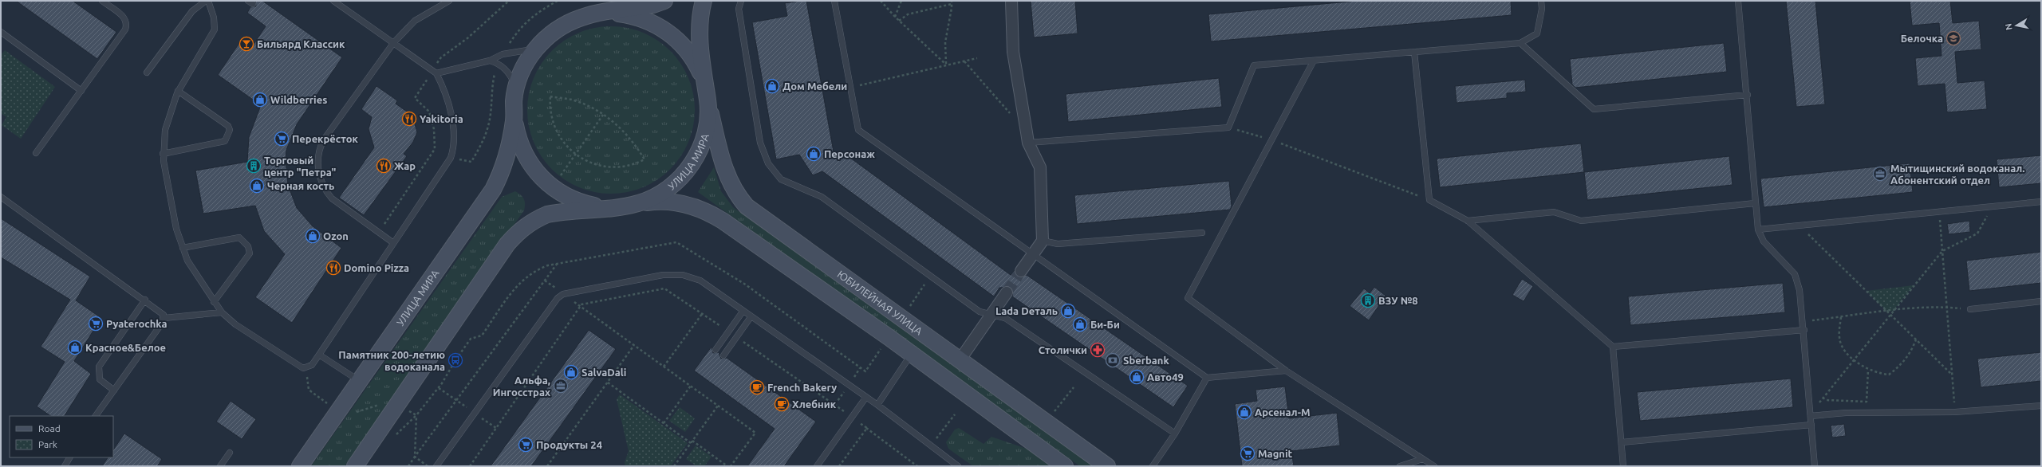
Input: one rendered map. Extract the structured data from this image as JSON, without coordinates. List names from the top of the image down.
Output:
{
  "streets": {
    "main road": ["УЛИЦА МИРА", "ЮБИЛЕЙНАЯ УЛИЦА"]
  },
  "crossings": [
    ["УЛИЦА МИРА", "ЮБИЛЕЙНАЯ УЛИЦА"]
  ],
  "places": {
    "school or university": ["Белочка"],
    "bar": ["Бильярд Классик"],
    "shop": [
      "Дом Мебели",
      "Wildberries",
      "Персонаж",
      "Черная кость",
      "Ozon",
      "Lada Dеталь",
      "Би-Би",
      "Красное&Белое",
      "SalvaDali",
      "Авто49",
      "Арсенал-М"
    ],
    "restaurant": ["Yakitoria", "Жар", "Domino Pizza"],
    "supermarket": [
      "Перекрёсток",
      "Pyaterochka",
      "Продукты 24",
      "Magnit"
    ],
    "building": ["Торговый центр \"Петра\"", "ВЗУ №8"],
    "office": ["Мытищинский водоканал. Абонентский отдел", "Альфа, Ингосстрах"],
    "pharmacy": ["Столички"],
    "bus stop": ["Памятник 200-летию водоканала"],
    "bank": ["Sberbank"],
    "cafe": ["French Bakery", "Хлебник"]
  },
  "legend": ["Road", "Park"],
  "north": "left"
}
